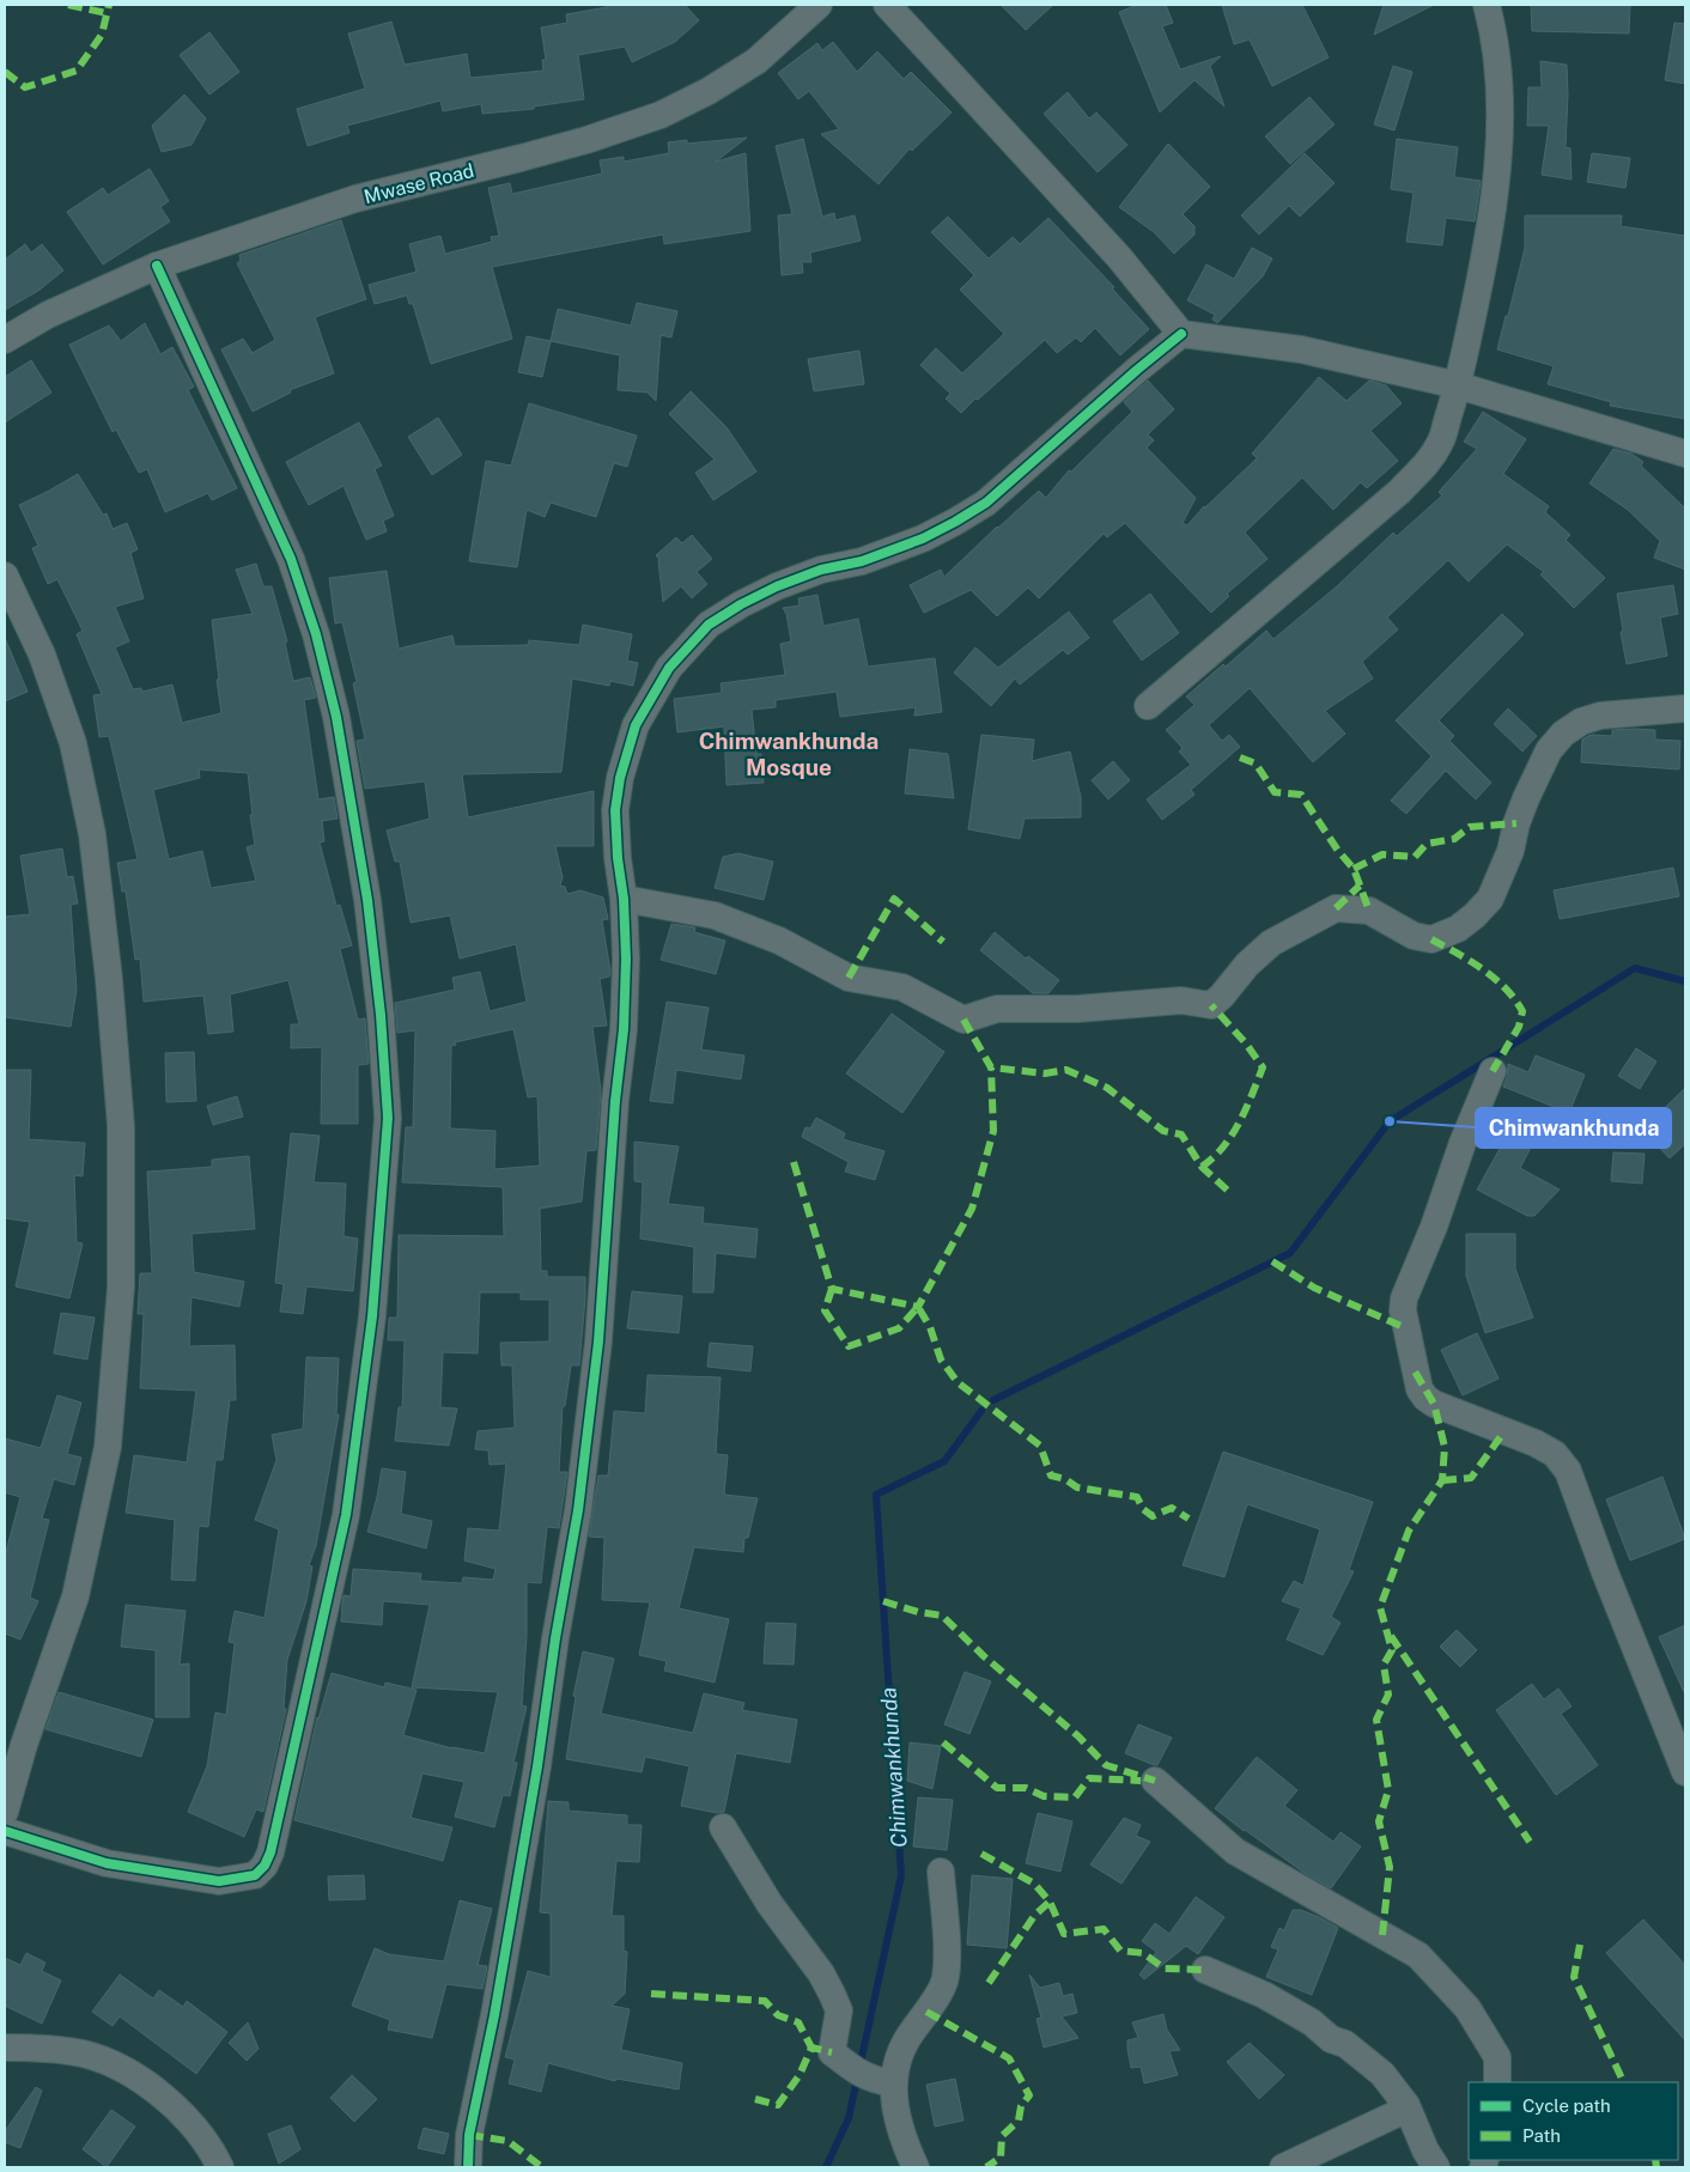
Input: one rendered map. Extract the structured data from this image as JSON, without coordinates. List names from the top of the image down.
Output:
{
  "streets": {
    "street": ["Mwase Road"]
  },
  "districts": ["Chimwankhunda Mosque"],
  "water": ["Chimwankhunda"],
  "places": ["Chimwankhunda"],
  "legend": ["Cycle path", "Path"]
}
